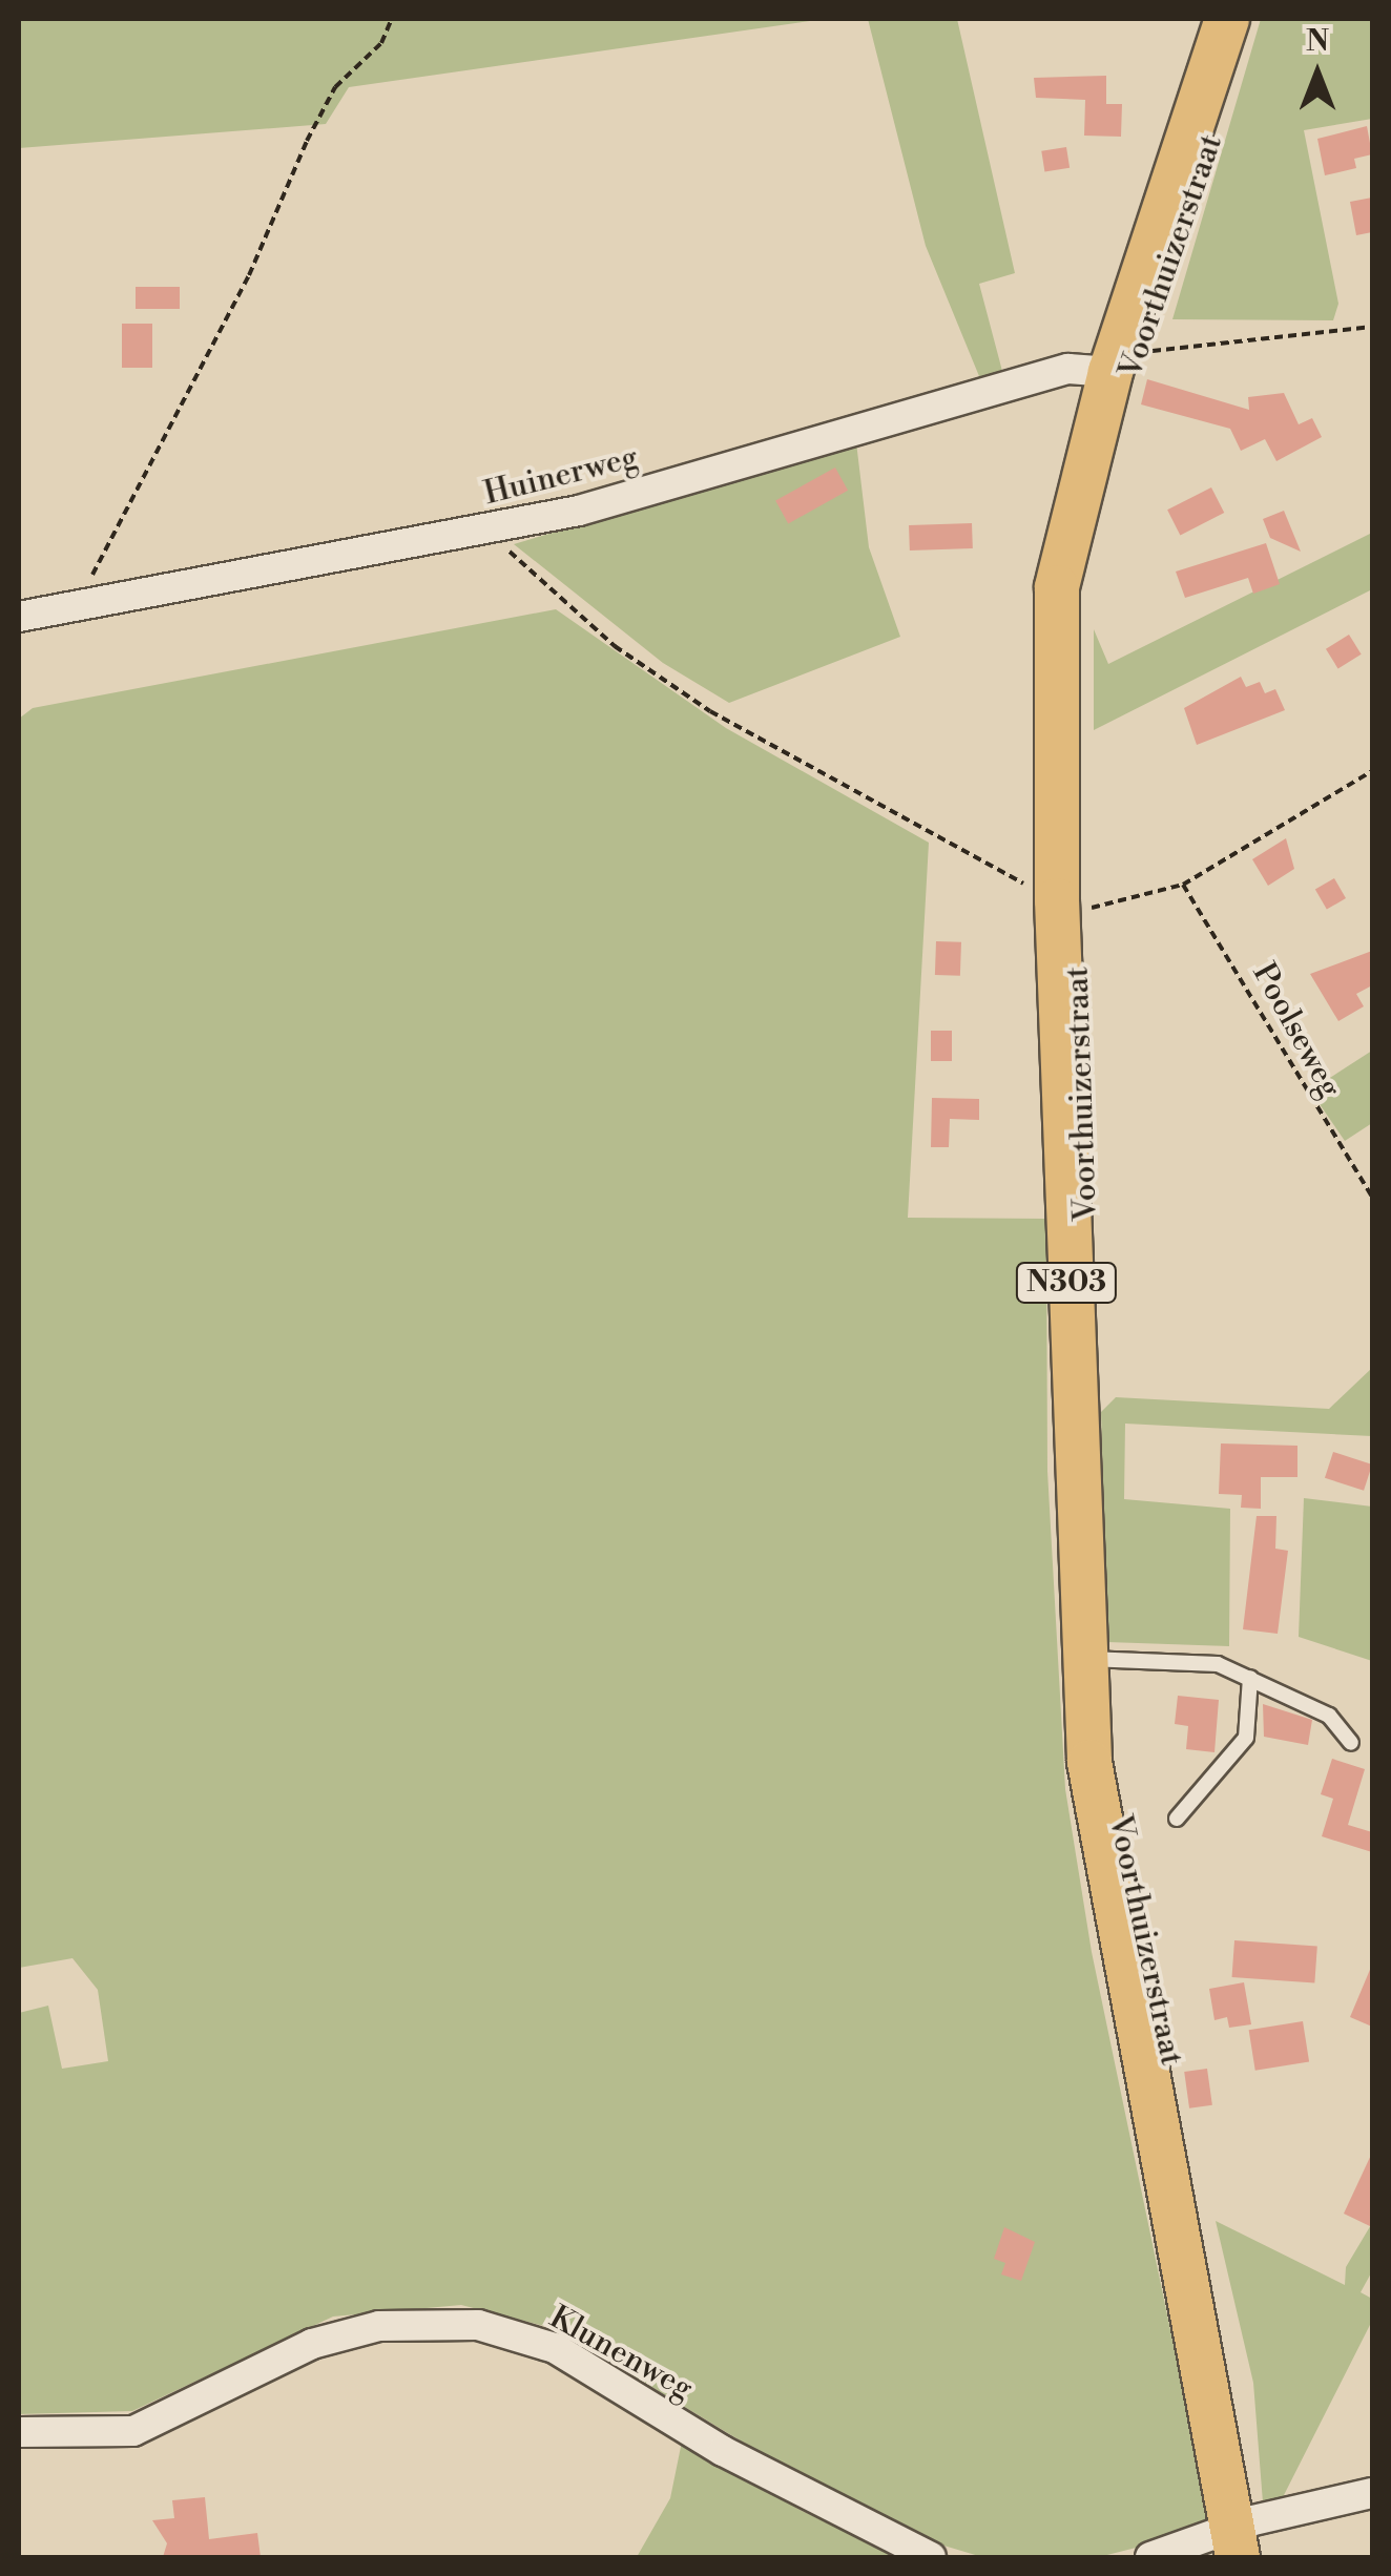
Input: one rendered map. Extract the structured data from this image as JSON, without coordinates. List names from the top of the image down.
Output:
{
  "streets": {
    "main road": ["Voorthuizerstraat", "N303"],
    "street": ["Huinerweg", "Klunenweg"],
    "path": ["Poolseweg"]
  },
  "crossings": [
    ["Voorthuizerstraat", "Huinerweg"]
  ],
  "north": "top"
}
